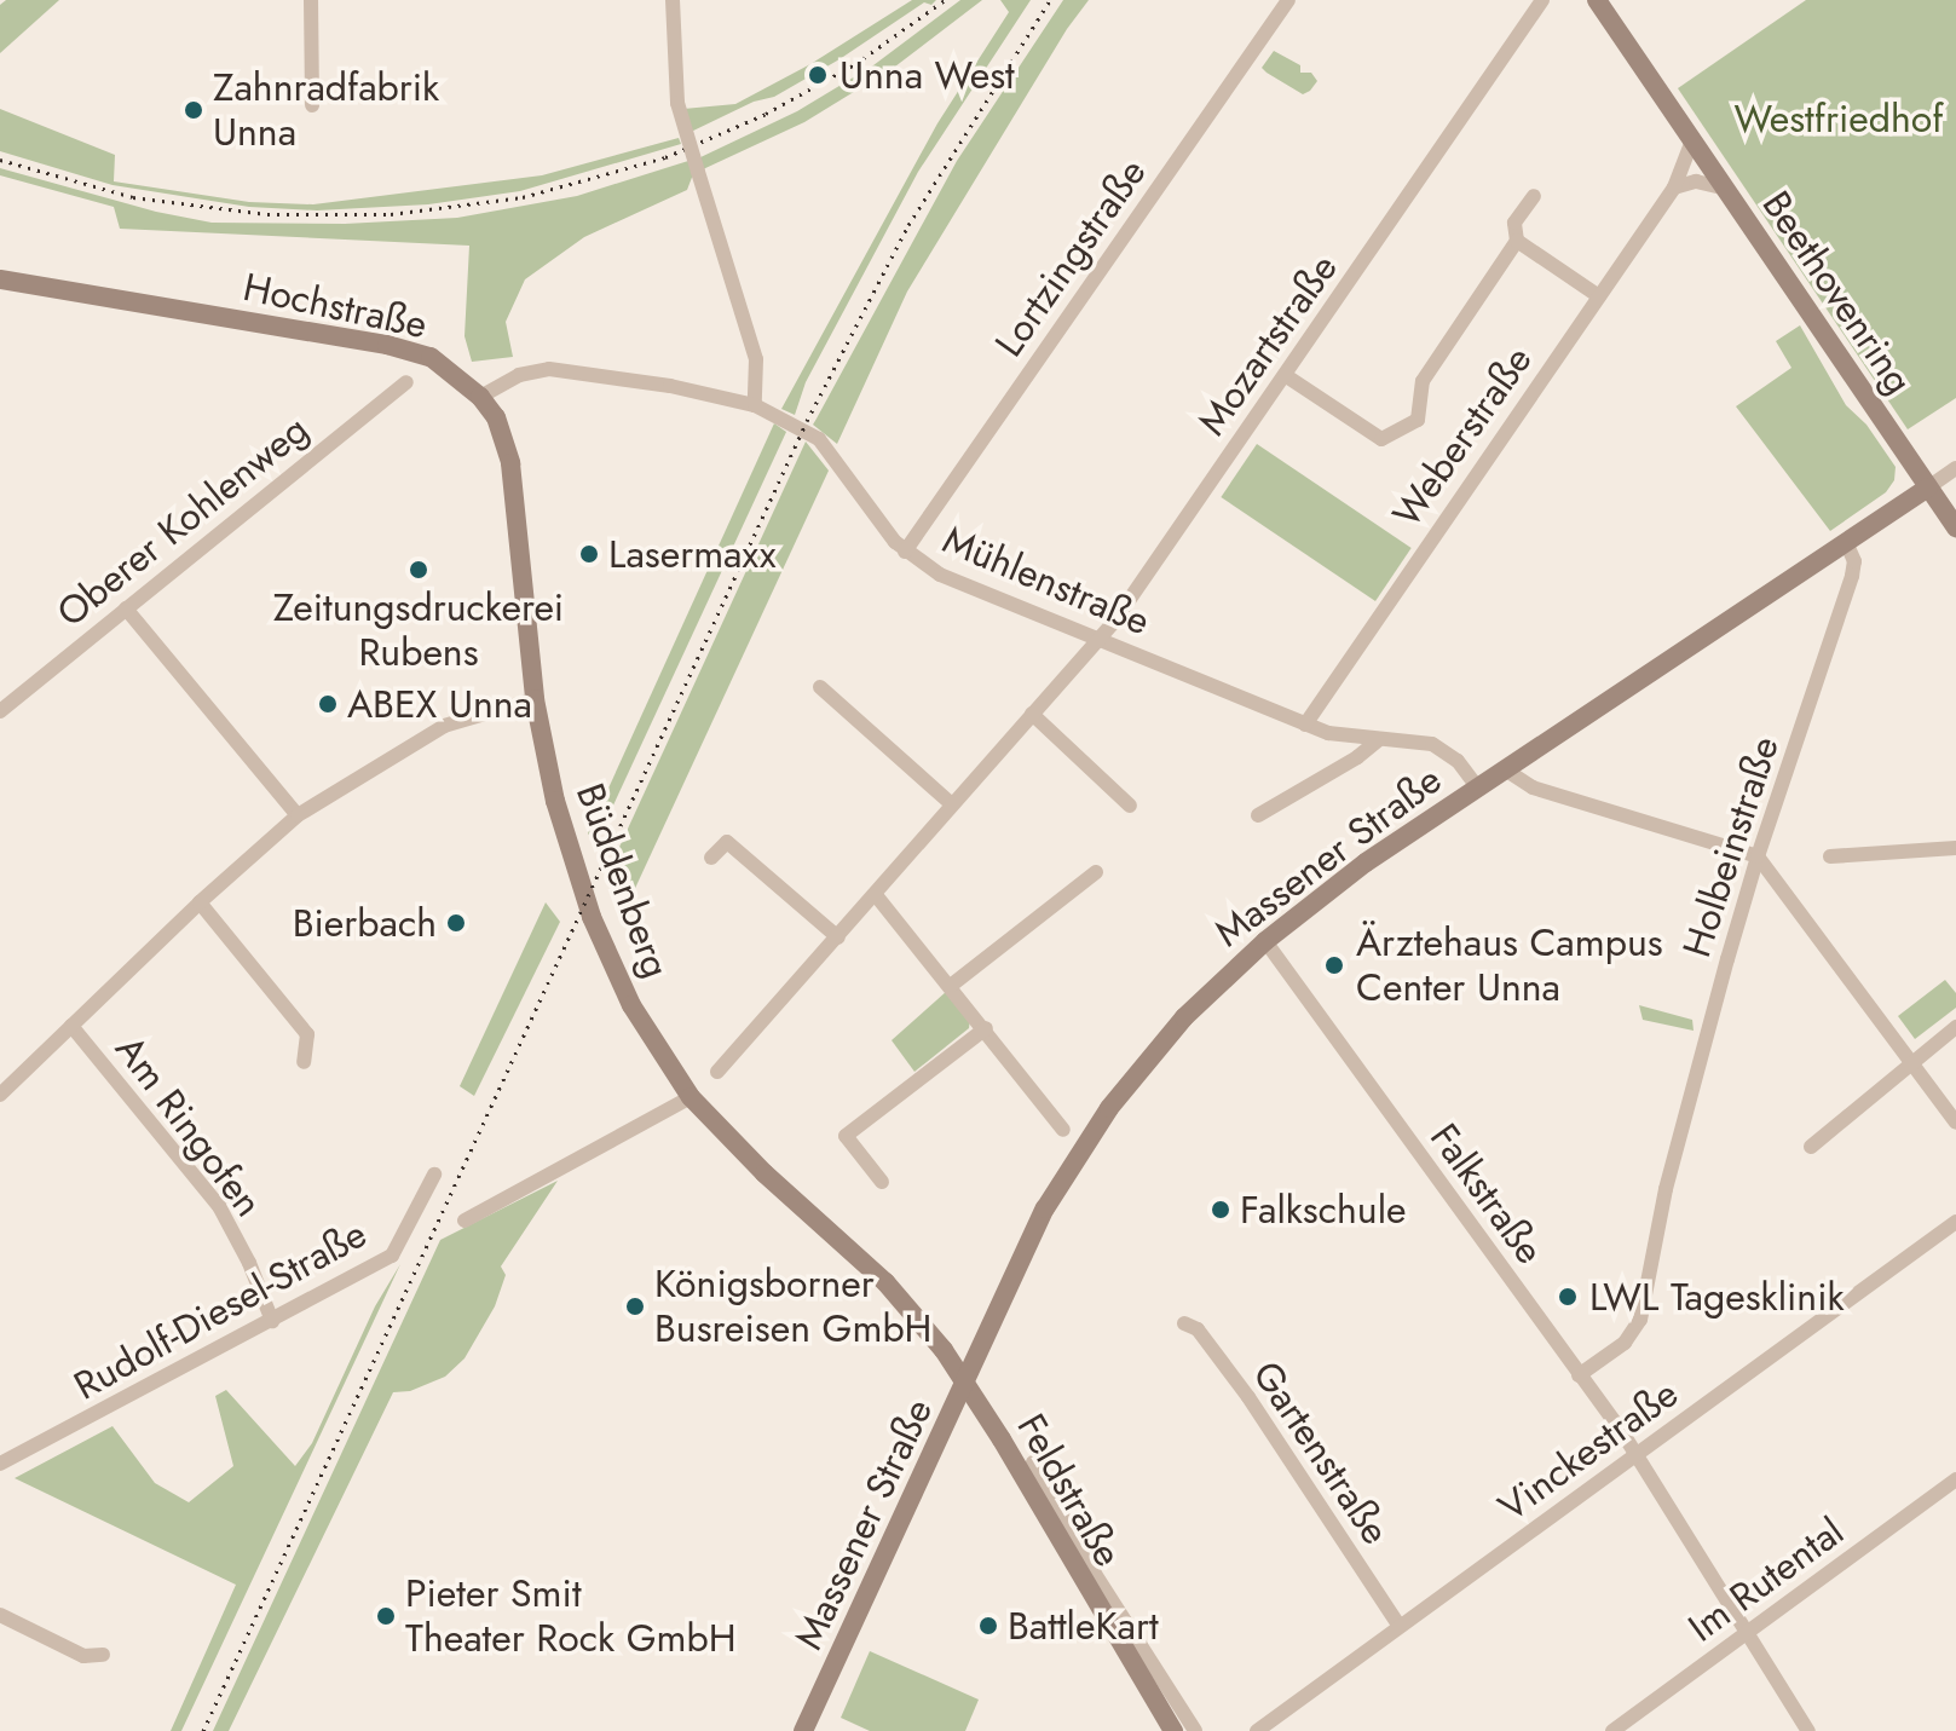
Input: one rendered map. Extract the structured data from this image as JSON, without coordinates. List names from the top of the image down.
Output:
{
  "streets": {
    "main road": [
      "Beethovenring",
      "Hochstraße",
      "Massener Straße",
      "Büddenberg",
      "Feldstraße"
    ],
    "street": [
      "Lortzingstraße",
      "Mozartstraße",
      "Weberstraße",
      "Oberer Kohlenweg",
      "Mühlenstraße",
      "Holbeinstraße",
      "Am Ringofen",
      "Falkstraße",
      "Rudolf-Diesel-Straße",
      "Vinckestraße",
      "Gartenstraße",
      "Im Rutental"
    ]
  },
  "crossings": [
    ["Lortzingstraße", "Mühlenstraße"],
    ["Beethovenring", "Weberstraße"],
    ["Beethovenring", "Massener Straße"],
    ["Hochstraße", "Büddenberg"],
    ["Mozartstraße", "Mühlenstraße"],
    ["Weberstraße", "Mühlenstraße"],
    ["Mühlenstraße", "Massener Straße"],
    ["Holbeinstraße", "Massener Straße"],
    ["Holbeinstraße", "Falkstraße"],
    ["Massener Straße", "Büddenberg"],
    ["Massener Straße", "Falkstraße"],
    ["Massener Straße", "Feldstraße"],
    ["Büddenberg", "Feldstraße"],
    ["Am Ringofen", "Rudolf-Diesel-Straße"],
    ["Falkstraße", "Vinckestraße"],
    ["Falkstraße", "Im Rutental"],
    ["Vinckestraße", "Gartenstraße"]
  ],
  "parks": ["Westfriedhof"],
  "places": [
    "Unna West",
    "Zahnradfabrik Unna",
    "Lasermaxx",
    "Zeitungsdruckerei Rubens",
    "ABEX Unna",
    "Bierbach",
    "Ärztehaus Campus Center Unna",
    "Falkschule",
    "LWL Tagesklinik",
    "Königsborner Busreisen GmbH",
    "Pieter Smit Theater Rock GmbH",
    "BattleKart"
  ]
}
